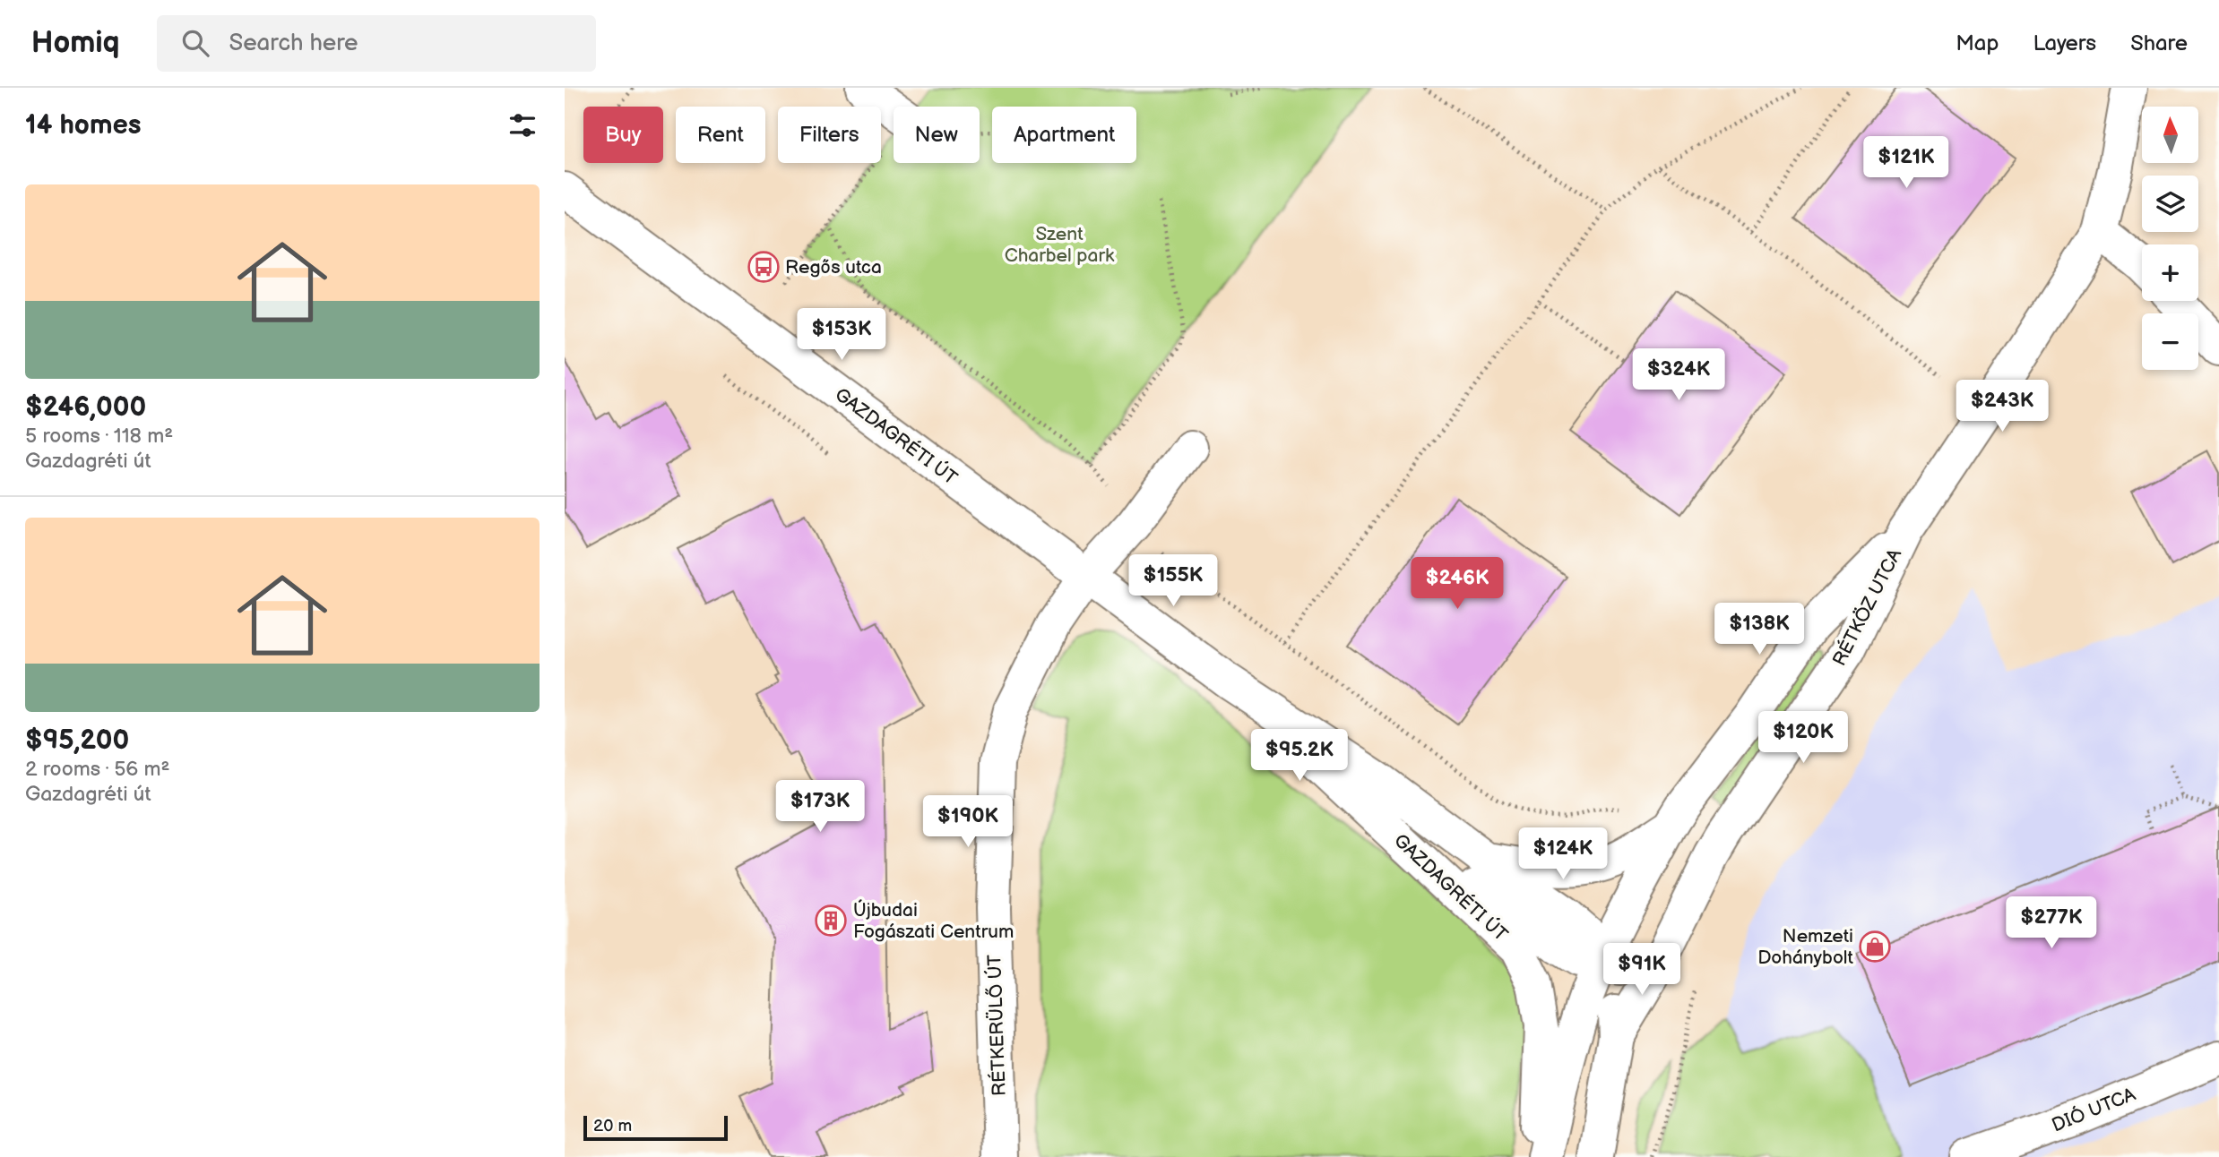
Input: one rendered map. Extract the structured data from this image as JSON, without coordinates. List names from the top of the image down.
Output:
{
  "streets": {
    "street": [
      "GAZDAGRÉTI ÚT",
      "RÉTKÖZ UTCA",
      "RÉTKERÜLŐ ÚT",
      "DIÓ UTCA"
    ]
  },
  "crossings": [
    ["GAZDAGRÉTI ÚT", "RÉTKÖZ UTCA"],
    ["GAZDAGRÉTI ÚT", "RÉTKERÜLŐ ÚT"]
  ],
  "parks": ["Szent Charbel park"],
  "places": {
    "bus stop": ["Regős utca"],
    "building": ["Újbudai Fogászati Centrum"],
    "shop": ["Nemzeti Dohánybolt"]
  },
  "scale_bar": "20 m",
  "north": "top",
  "page": {
    "header": "Homiq",
    "search": "Search here",
    "nav": ["Map", "Layers", "Share"],
    "heading": "14 homes",
    "map_buttons": ["+", "−"],
    "chip": [
      "Buy",
      "Rent",
      "Filters",
      "New",
      "Apartment"
    ],
    "price": [
      "$121K",
      "$153K",
      "$324K",
      "$243K",
      "$155K",
      "$246K",
      "$138K",
      "$120K",
      "$95.2K",
      "$173K",
      "$190K",
      "$124K",
      "$277K",
      "$91K"
    ],
    "list": [
      {
        "name": "$246,000",
        "note": "5 rooms · 118 m² · Gazdagréti út"
      },
      {
        "name": "$95,200",
        "note": "2 rooms · 56 m² · Gazdagréti út"
      }
    ],
    "scale": "20 m"
  }
}
